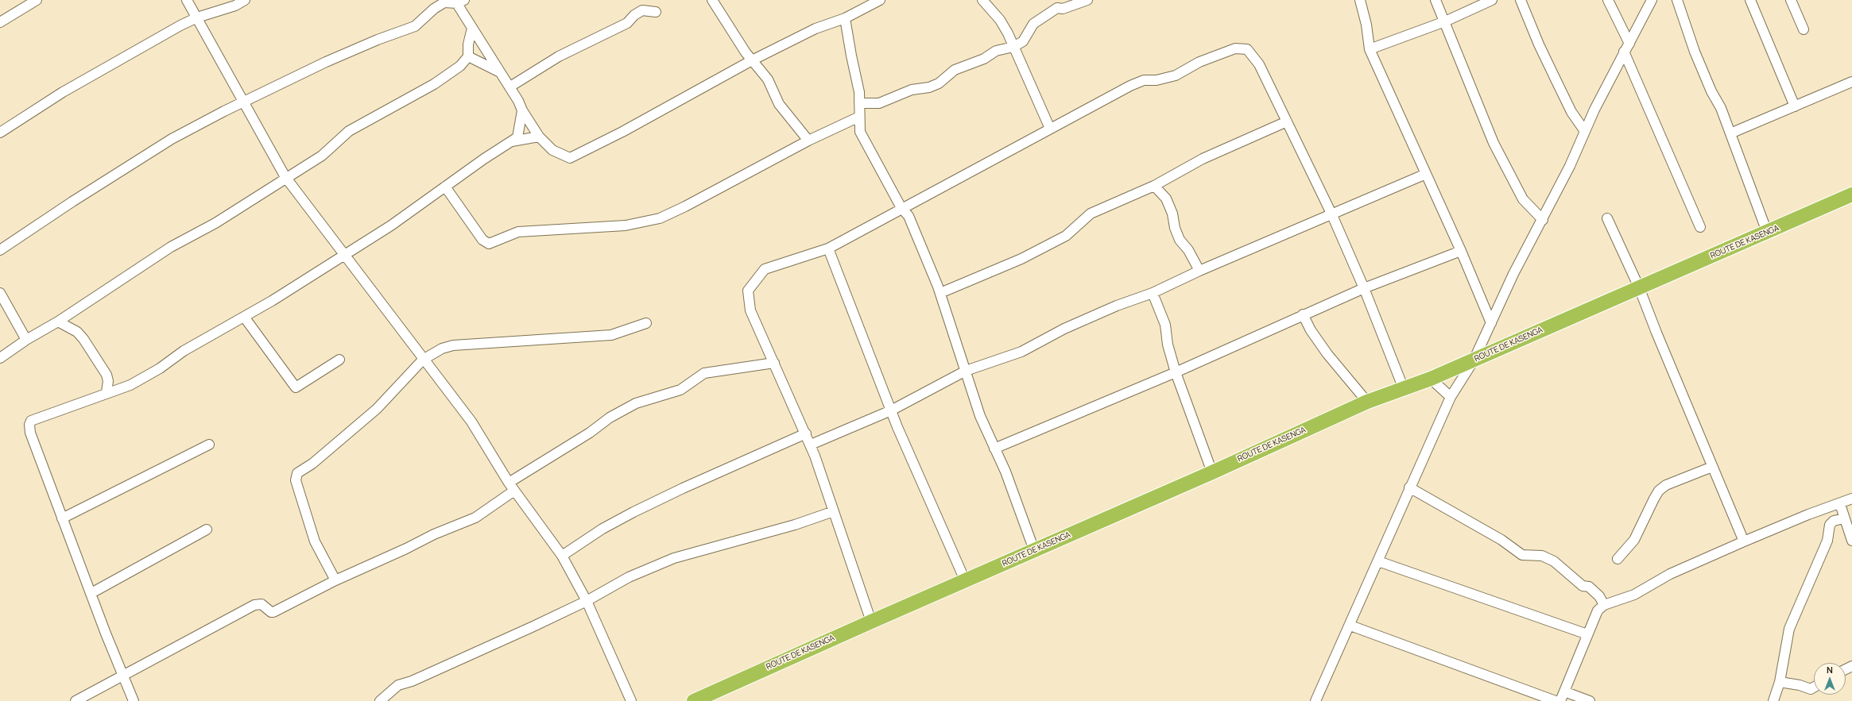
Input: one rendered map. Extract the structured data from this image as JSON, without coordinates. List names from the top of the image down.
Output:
{
  "streets": {
    "highway": ["ROUTE DE KASENGA"]
  },
  "north": "top"
}
